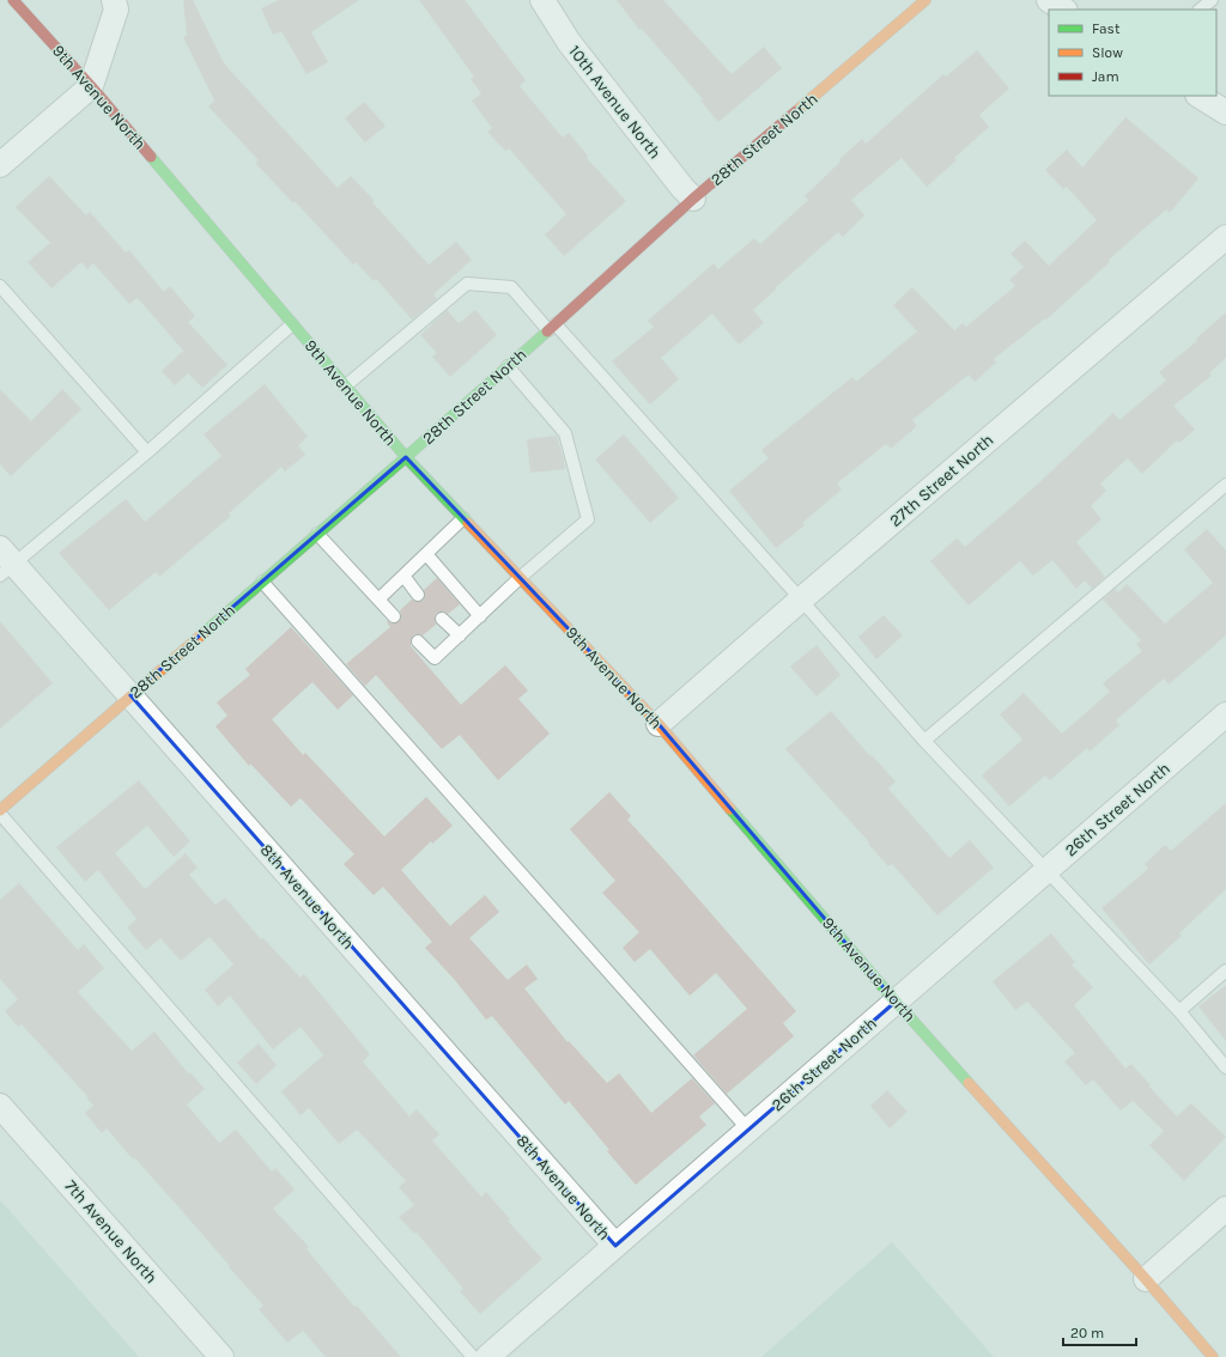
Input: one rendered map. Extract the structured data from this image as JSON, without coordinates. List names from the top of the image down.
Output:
{
  "streets": {
    "street": [
      "9th Avenue North",
      "10th Avenue North",
      "28th Street North",
      "27th Street North",
      "26th Street North",
      "8th Avenue North",
      "7th Avenue North"
    ]
  },
  "crossings": [
    ["9th Avenue North", "28th Street North"],
    ["9th Avenue North", "27th Street North"],
    ["9th Avenue North", "26th Street North"],
    ["10th Avenue North", "28th Street North"],
    ["28th Street North", "8th Avenue North"],
    ["26th Street North", "8th Avenue North"]
  ],
  "legend": ["Fast", "Slow", "Jam"],
  "scale_bar": "20 m"
}
